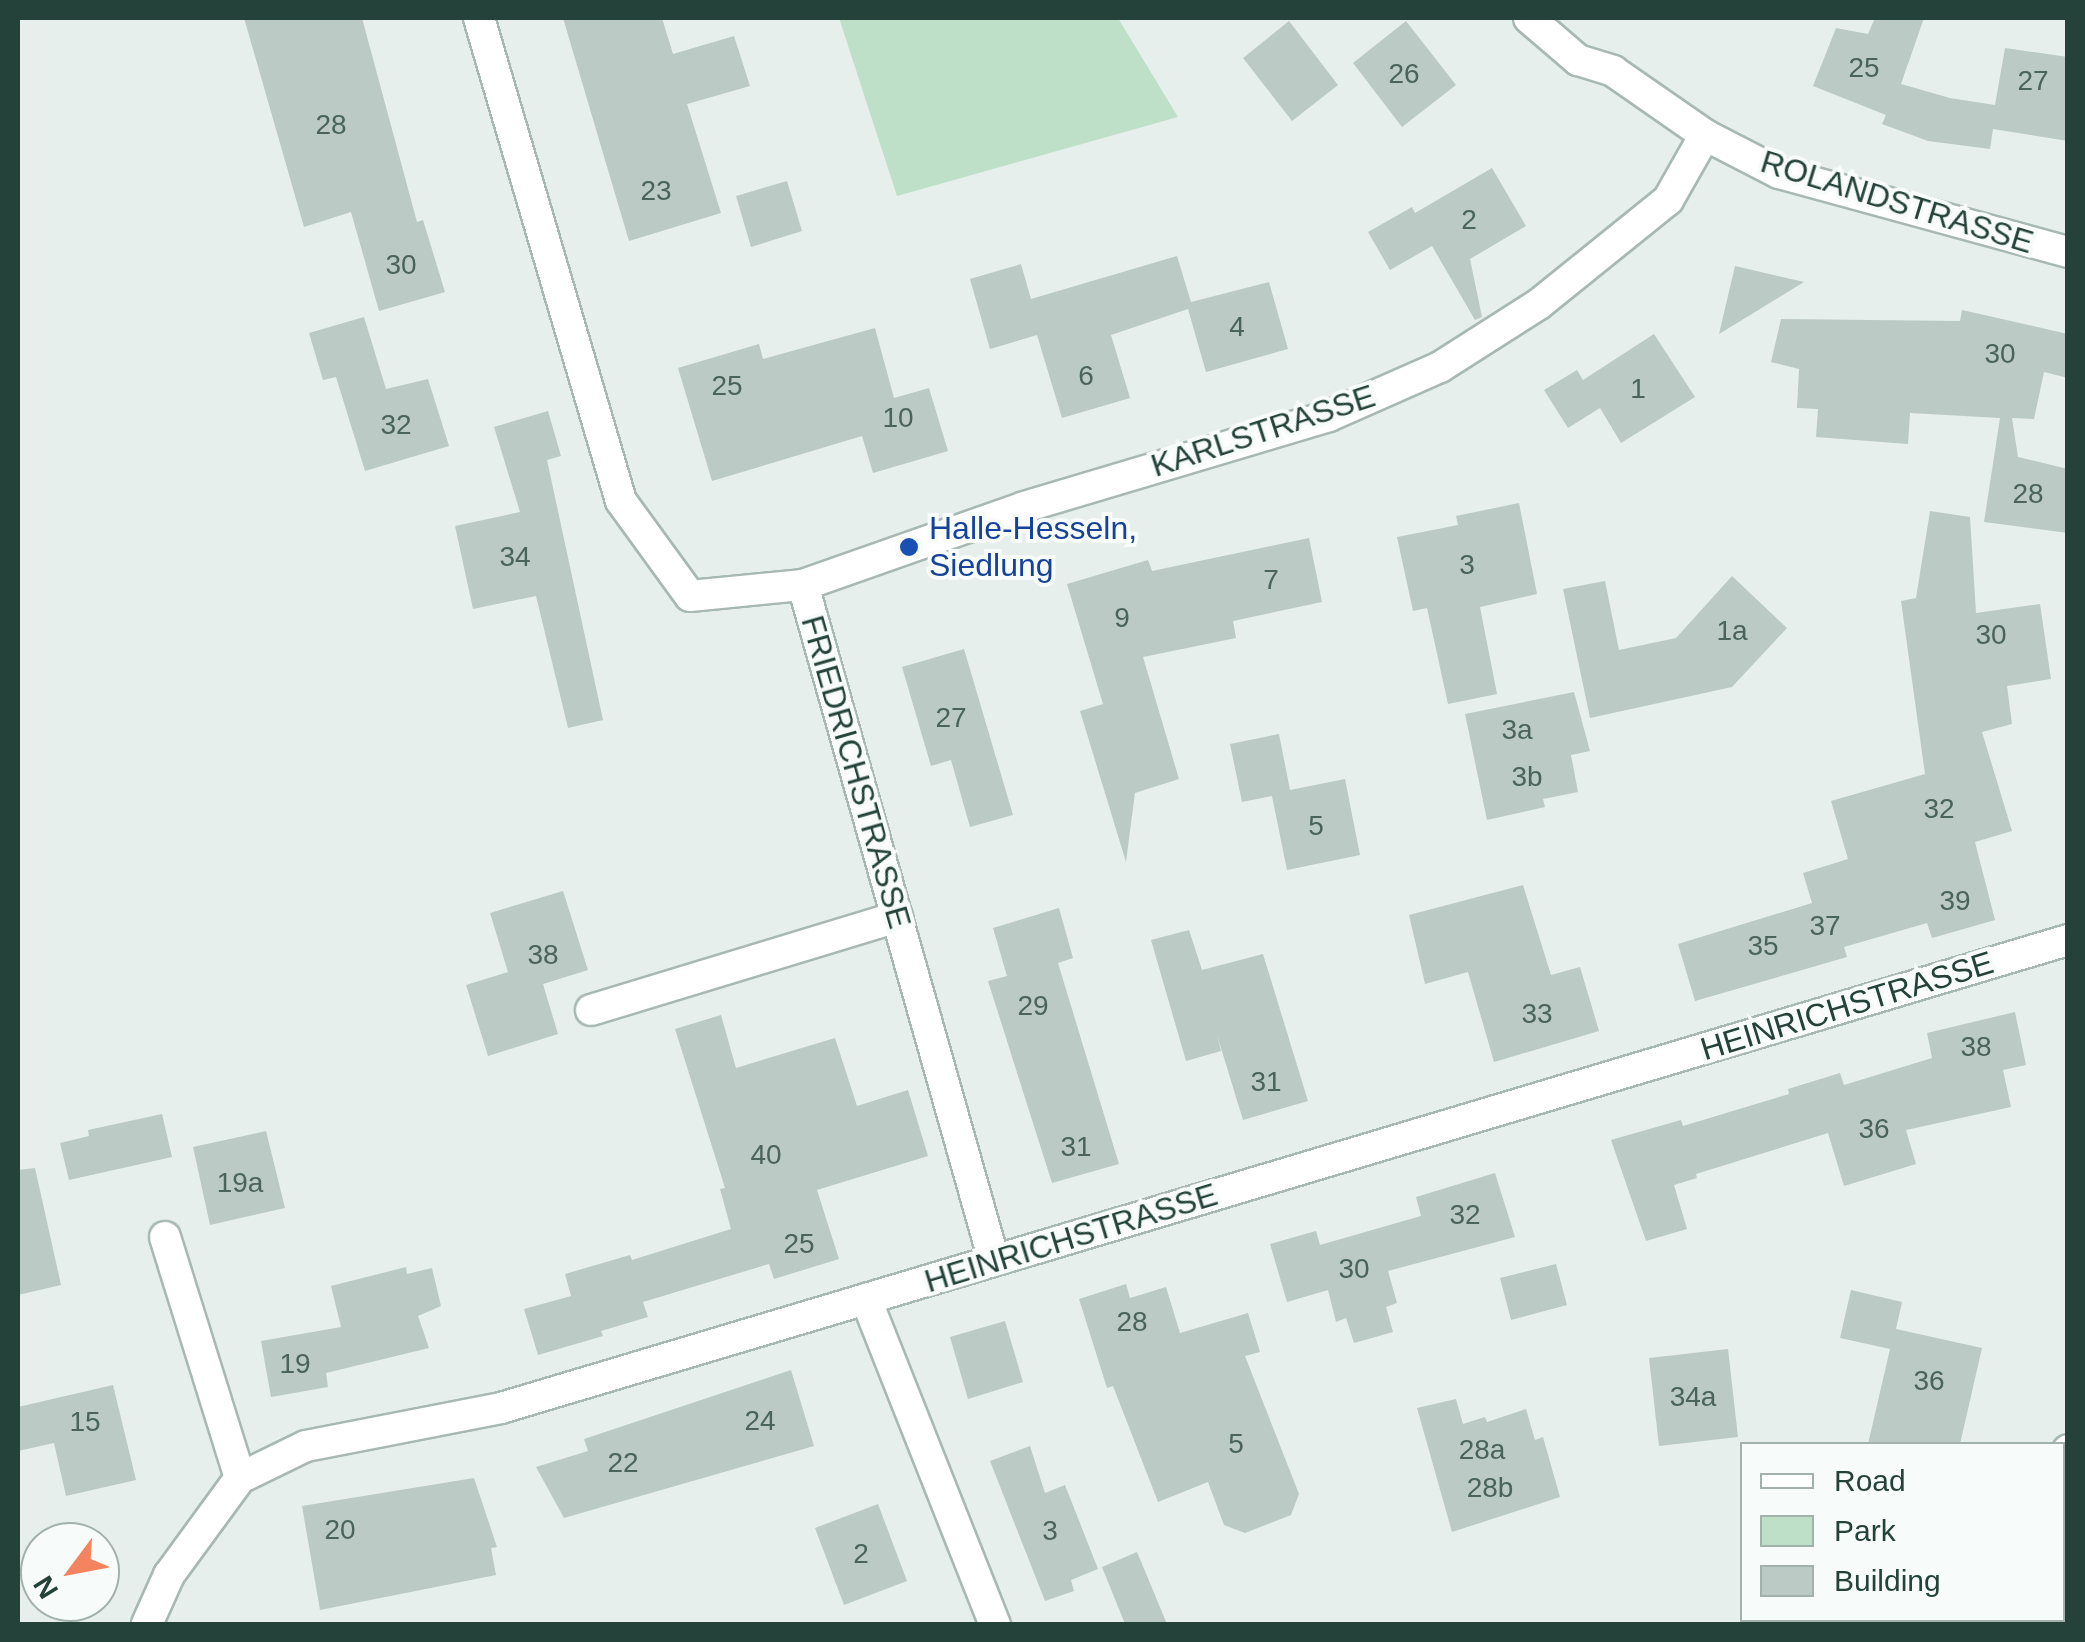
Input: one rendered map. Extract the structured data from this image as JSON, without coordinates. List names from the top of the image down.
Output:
{
  "streets": {
    "street": [
      "ROLANDSTRASSE",
      "KARLSTRASSE",
      "FRIEDRICHSTRASSE",
      "HEINRICHSTRASSE"
    ]
  },
  "crossings": [
    ["ROLANDSTRASSE", "KARLSTRASSE"],
    ["KARLSTRASSE", "FRIEDRICHSTRASSE"],
    ["FRIEDRICHSTRASSE", "HEINRICHSTRASSE"]
  ],
  "places": ["Halle-Hesseln, Siedlung"],
  "house_numbers": [
    "25",
    "26",
    "27",
    "28",
    "23",
    "2",
    "30",
    "4",
    "30",
    "6",
    "25",
    "1",
    "10",
    "32",
    "28",
    "34",
    "3",
    "7",
    "9",
    "1a",
    "30",
    "27",
    "3a",
    "3b",
    "32",
    "5",
    "39",
    "37",
    "35",
    "38",
    "29",
    "33",
    "38",
    "31",
    "36",
    "31",
    "40",
    "19a",
    "32",
    "25",
    "30",
    "28",
    "19",
    "36",
    "34a",
    "24",
    "15",
    "5",
    "28a",
    "22",
    "28b",
    "20",
    "3",
    "2"
  ],
  "legend": ["Road", "Park", "Building"],
  "north": "bottom left"
}
